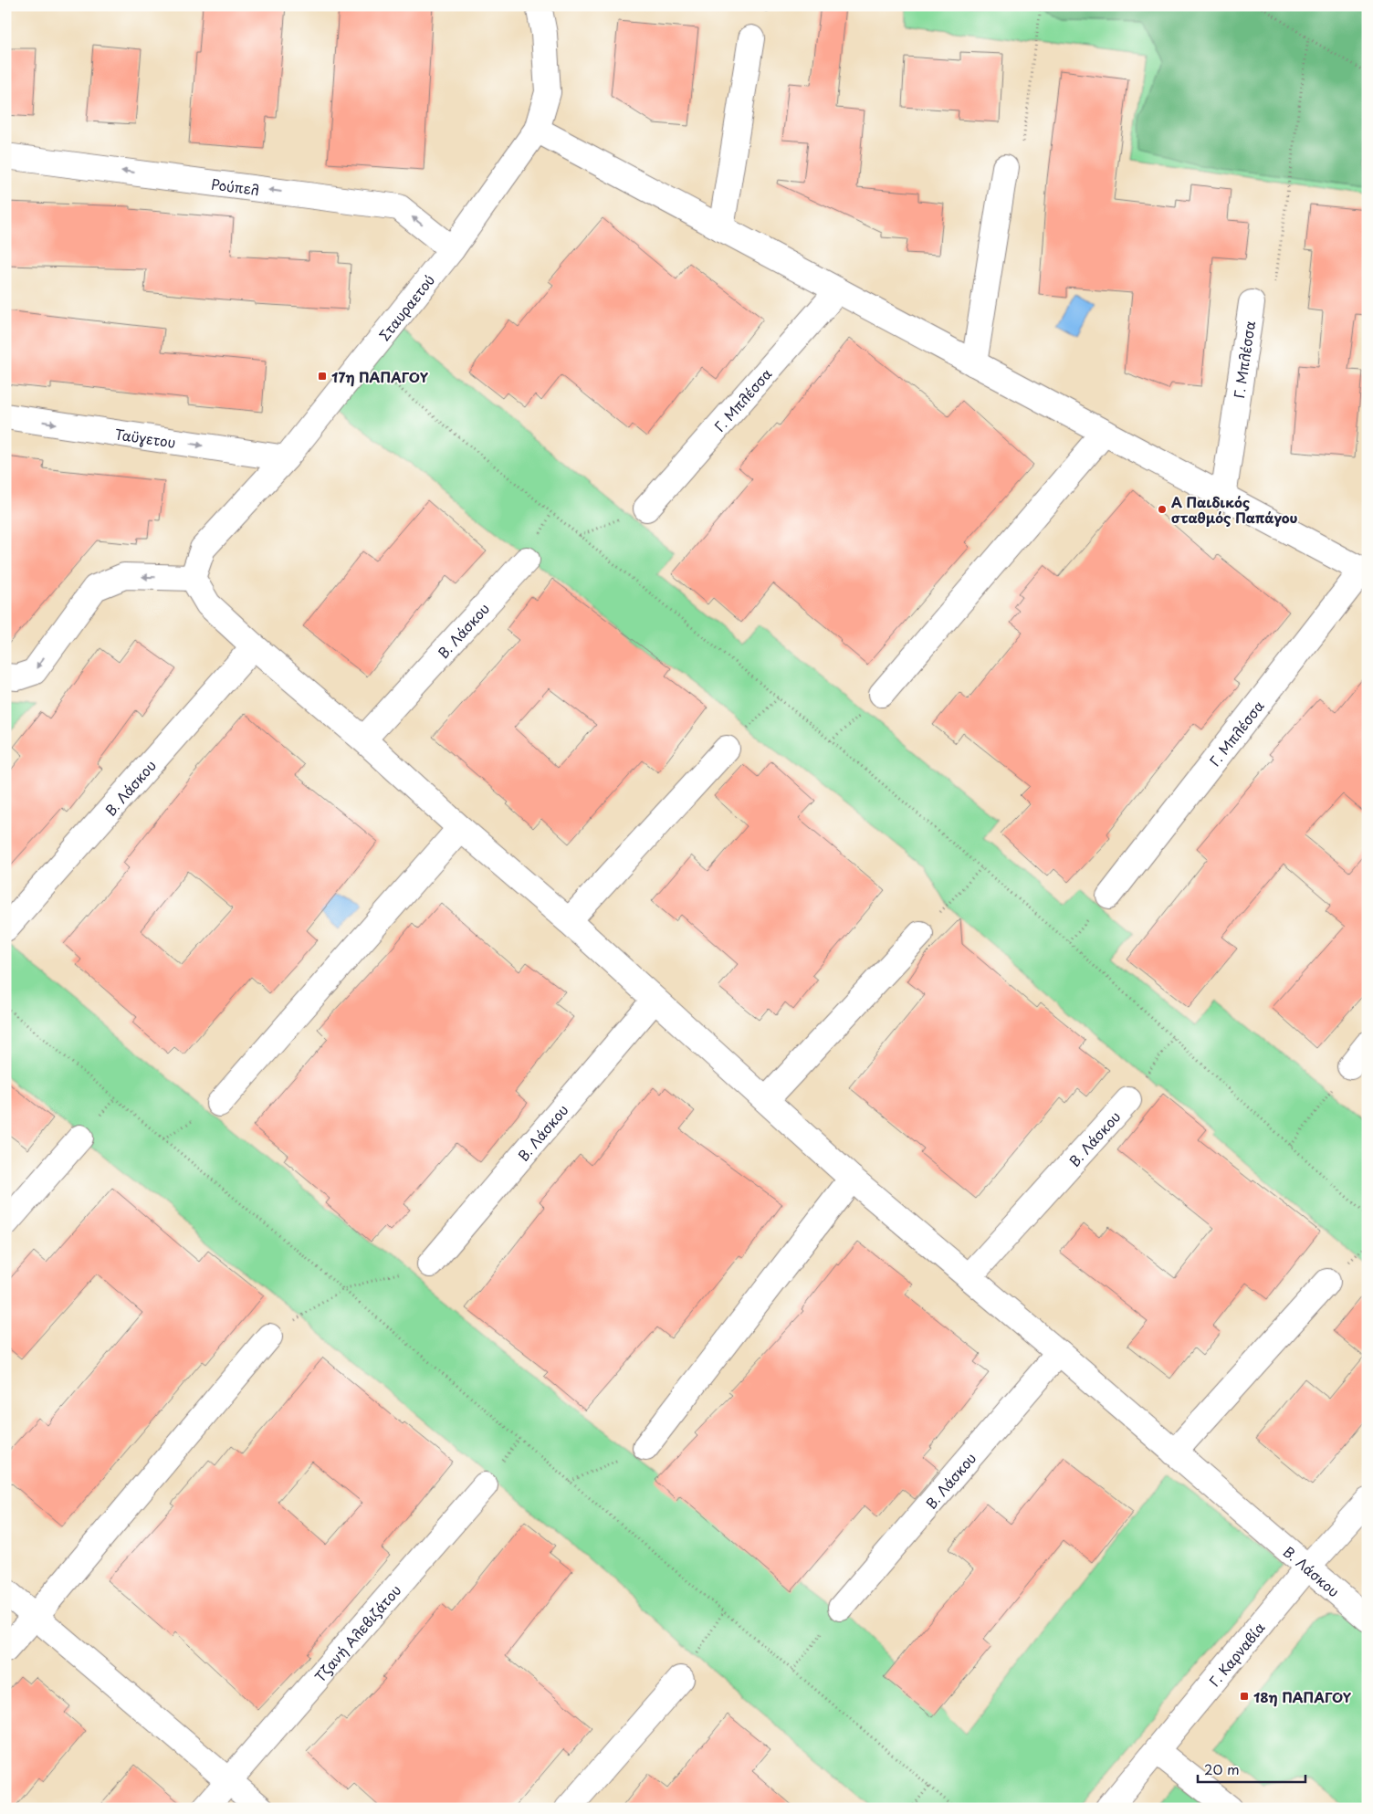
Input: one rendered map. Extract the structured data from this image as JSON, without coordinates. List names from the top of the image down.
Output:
{
  "streets": {
    "street": [
      "Ρούπελ",
      "Σταυραετού",
      "Γ. Μπλέσσα",
      "Ταϋγετου",
      "Β. Λάσκου",
      "Τζανή Αλεβιζάτου",
      "Γ. Καρναβία"
    ]
  },
  "crossings": [
    ["Ρούπελ", "Σταυραετού"],
    ["Σταυραετού", "Γ. Μπλέσσα"],
    ["Σταυραετού", "Ταϋγετου"],
    ["Σταυραετού", "Β. Λάσκου"],
    ["Β. Λάσκου", "Γ. Καρναβία"]
  ],
  "one_way": ["Ρούπελ", "Ταϋγετου"],
  "places": {
    "transit": ["17η ΠΑΠΑΓΟΥ", "18η ΠΑΠΑΓΟΥ"],
    "other": ["Α Παιδικός σταθμός Παπάγου"]
  },
  "scale_bar": "20 m"
}
